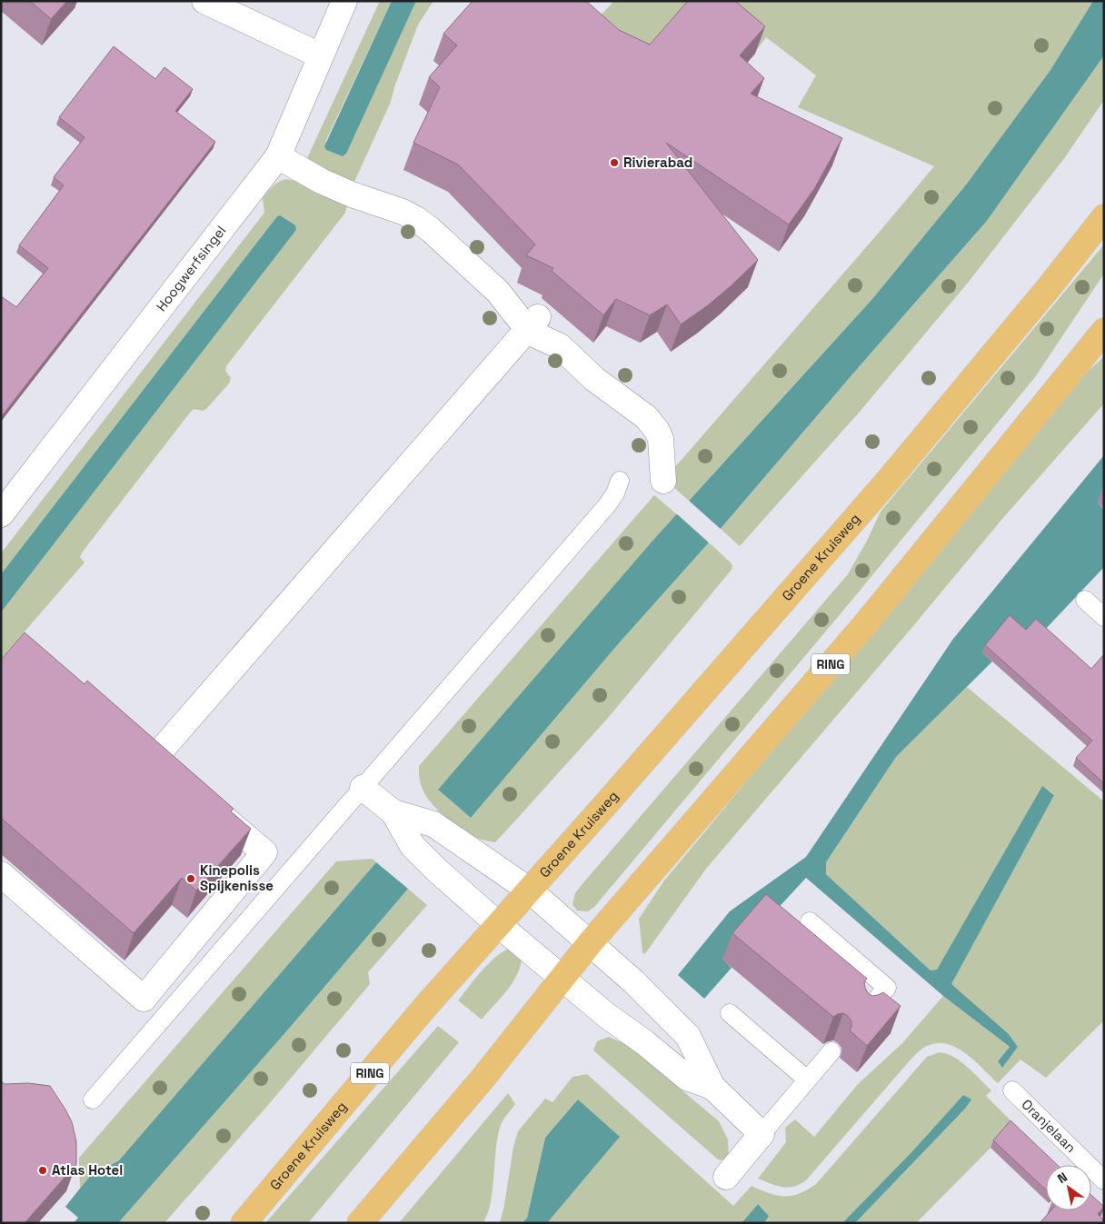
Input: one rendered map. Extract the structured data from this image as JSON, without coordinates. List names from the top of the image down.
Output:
{
  "streets": {
    "main road": ["Groene Kruisweg", "RING"],
    "street": ["Hoogwerfsingel"],
    "lane": ["Oranjelaan"]
  },
  "crossings": [
    ["Groene Kruisweg", "RING"]
  ],
  "places": ["Rivierabad", "Kinepolis Spijkenisse", "Atlas Hotel"],
  "north": "top left"
}
